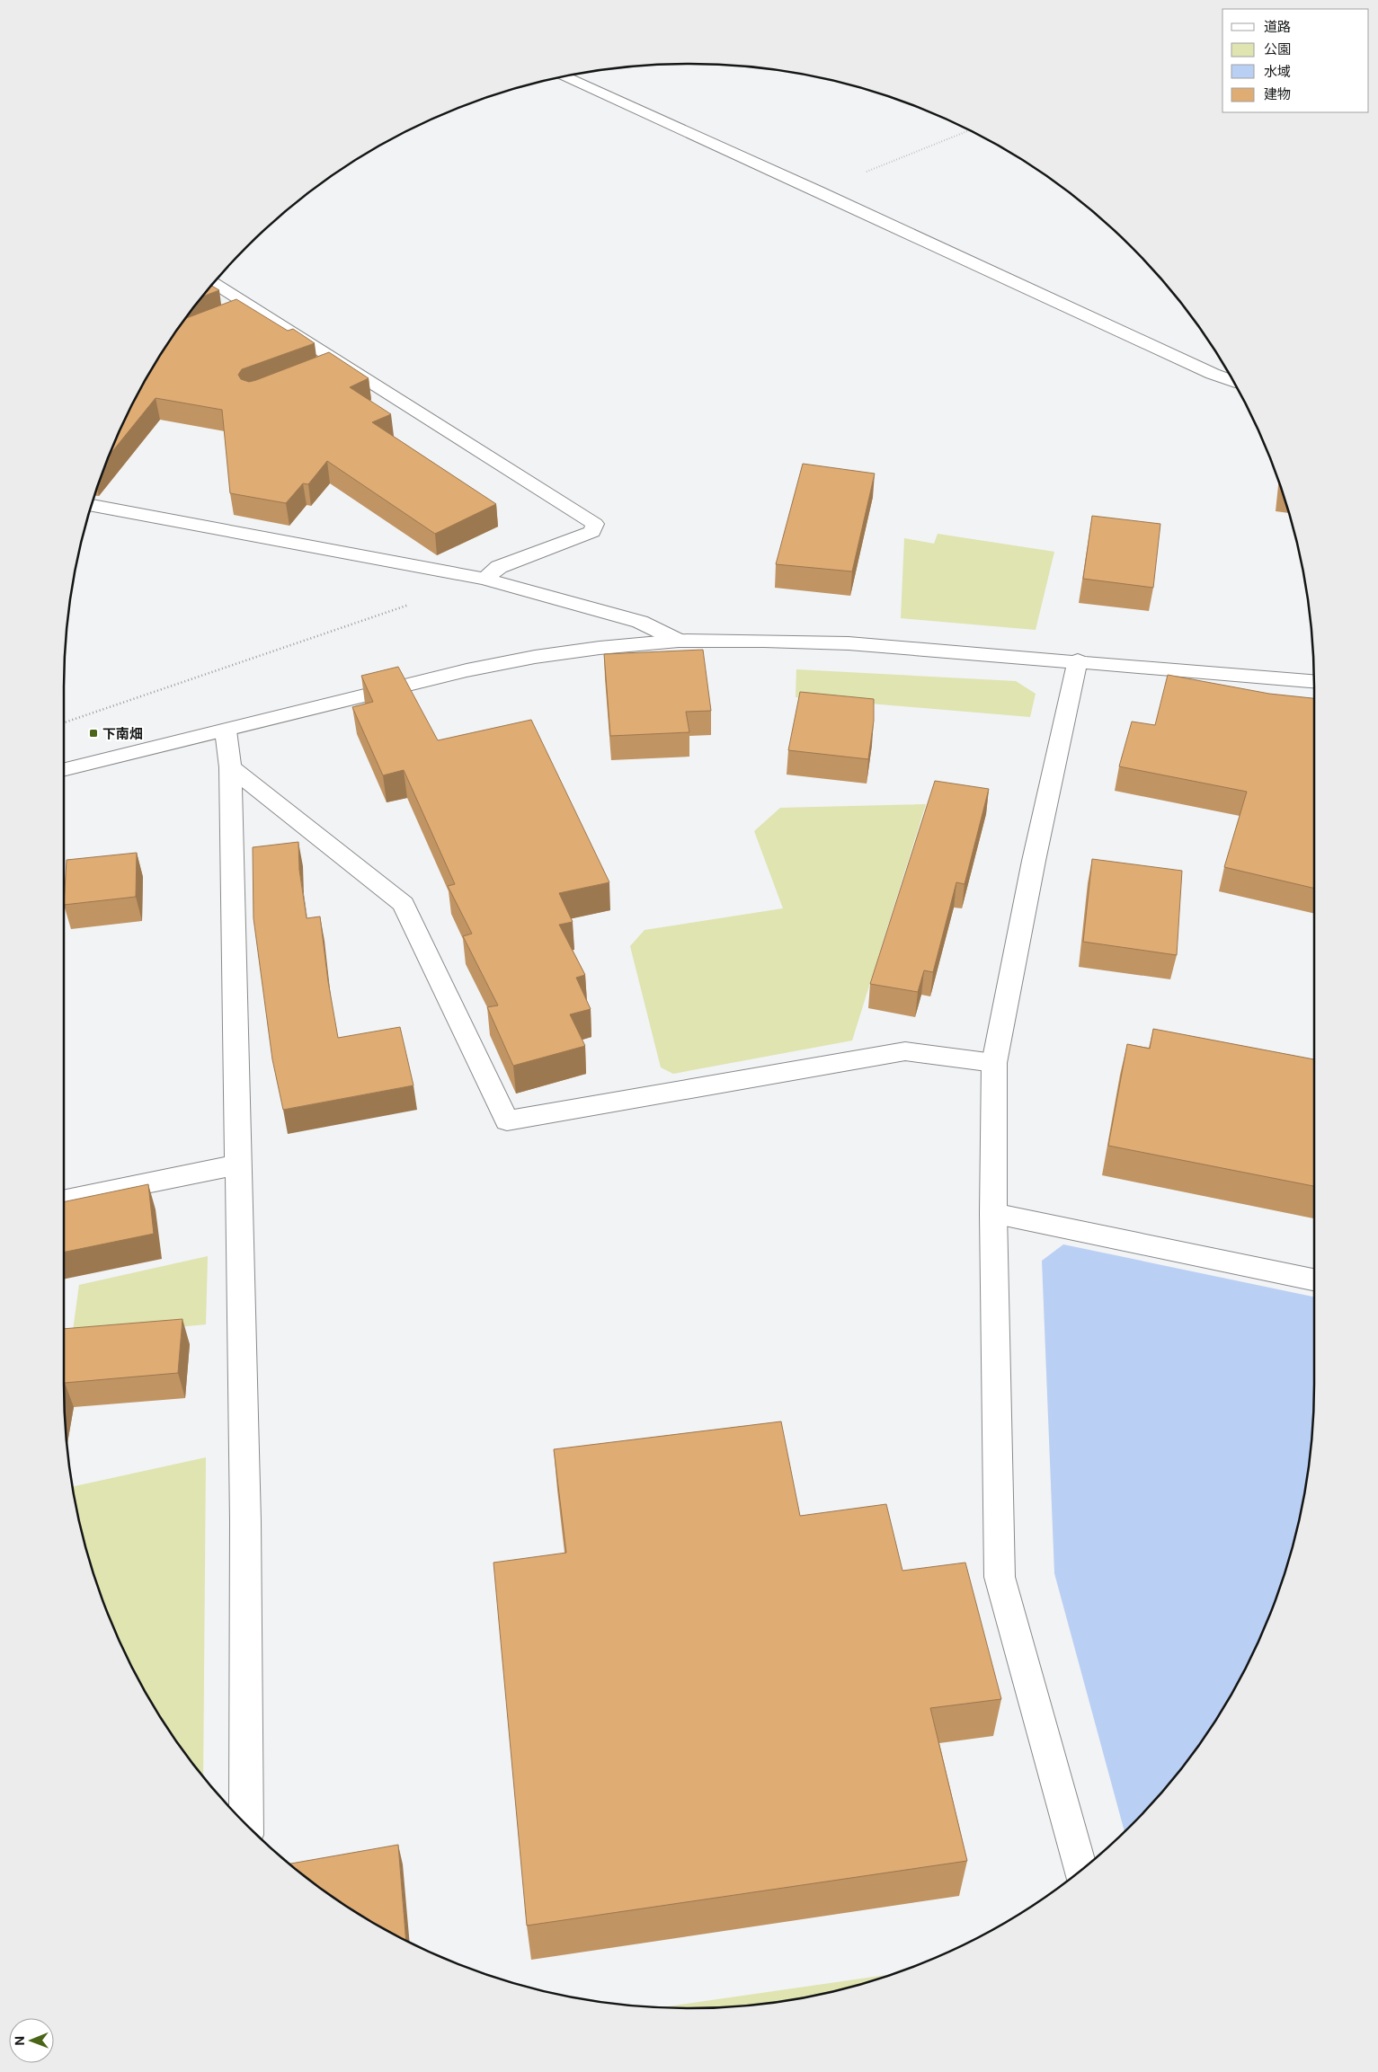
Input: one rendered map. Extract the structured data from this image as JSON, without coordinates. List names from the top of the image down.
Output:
{
  "places": {
    "transit": ["下南畑"]
  },
  "legend": [
    "道路",
    "公園",
    "水域",
    "建物"
  ],
  "north": "left"
}
